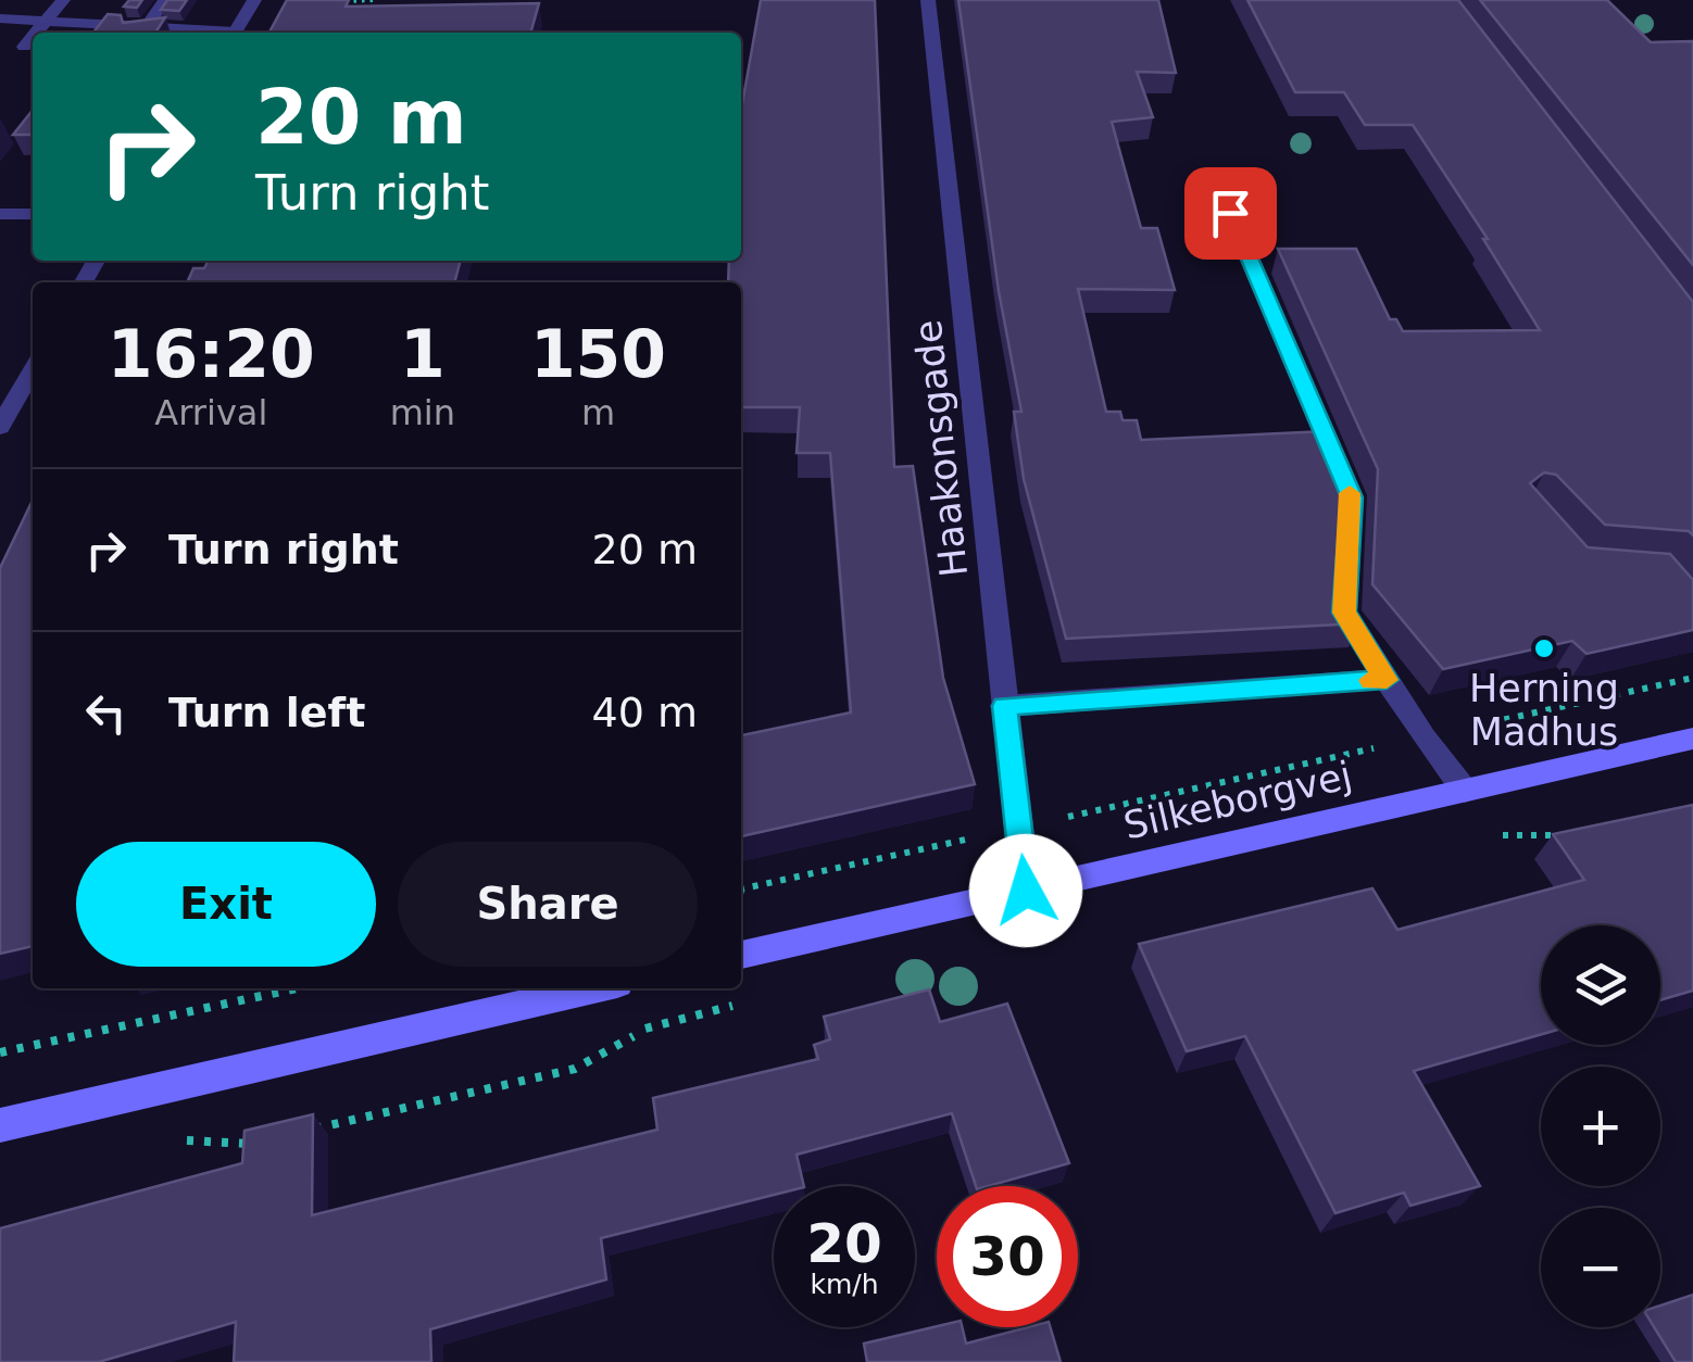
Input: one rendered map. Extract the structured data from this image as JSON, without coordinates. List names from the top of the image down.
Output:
{
  "streets": {
    "street": ["Haakonsgade", "Silkeborgvej"]
  },
  "crossings": [
    ["Haakonsgade", "Silkeborgvej"]
  ],
  "places": ["Herning Madhus"],
  "page": {
    "turn": ["20 m", "Turn right"],
    "eta": [
      "16:20",
      "Arrival",
      "1",
      "min",
      "150",
      "m"
    ],
    "list": [
      {
        "name": "Turn right",
        "value": "20 m"
      },
      {
        "name": "Turn left",
        "value": "40 m"
      }
    ],
    "buttons": ["Exit", "Share"],
    "map_buttons": ["+", "−"],
    "speed": "20 km/h",
    "limit": "30"
  }
}
